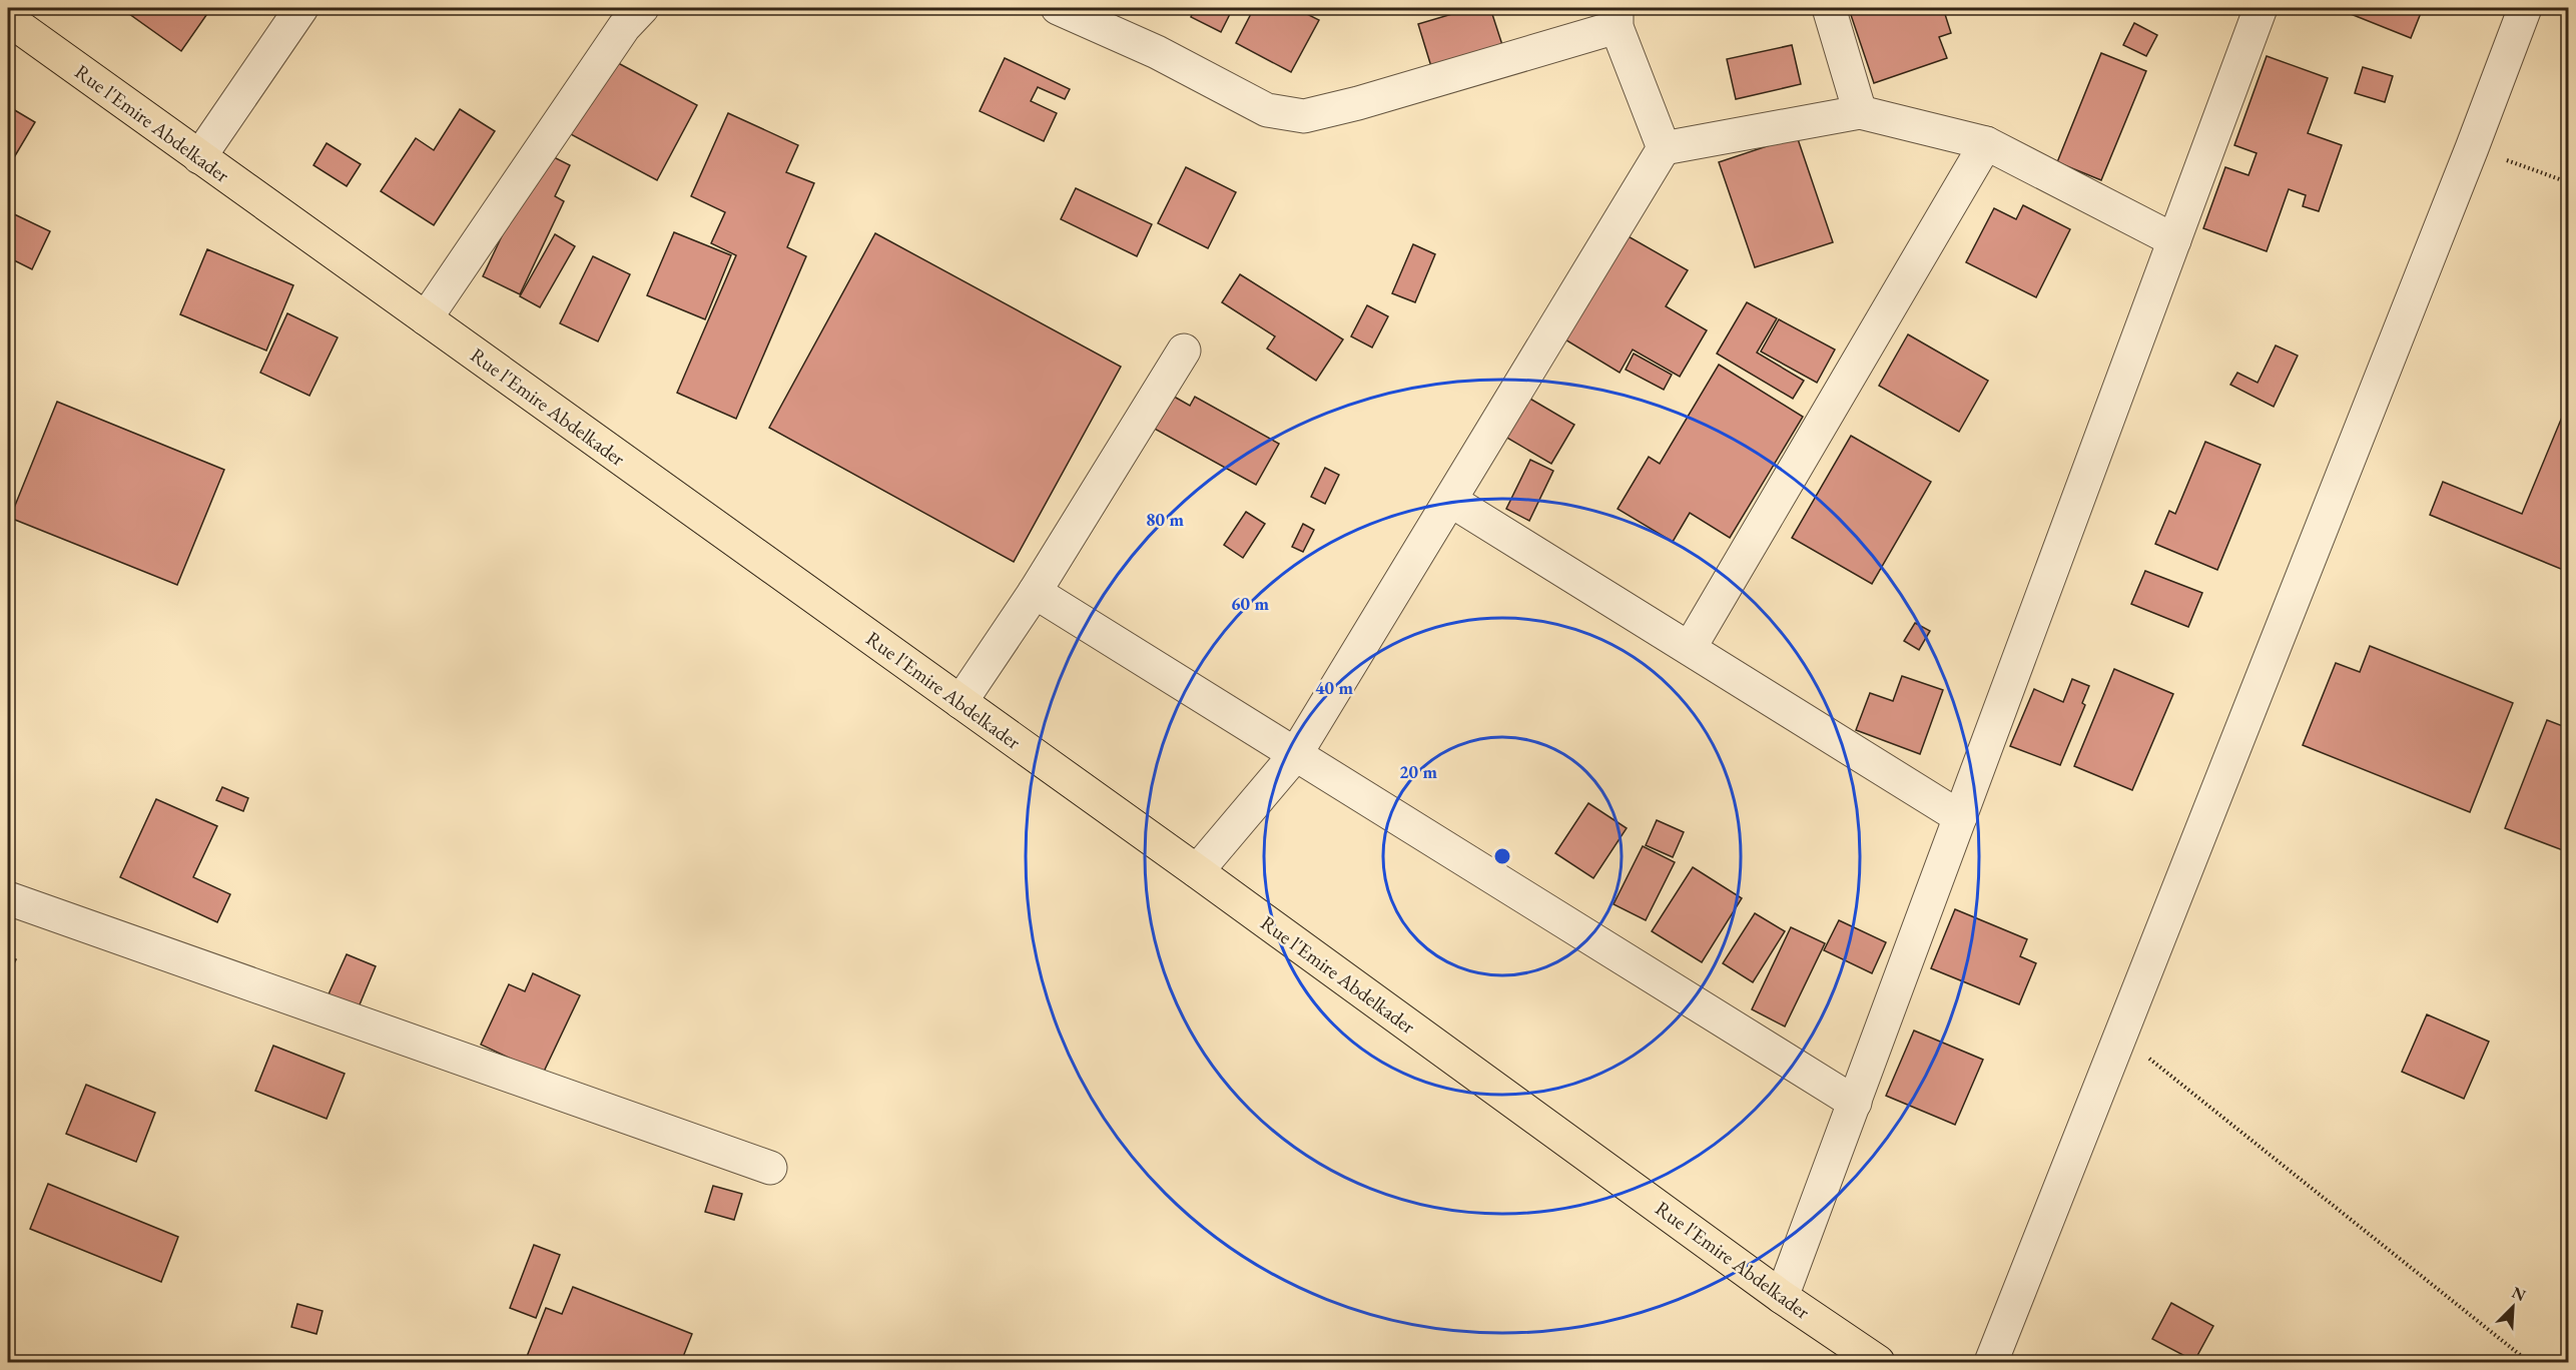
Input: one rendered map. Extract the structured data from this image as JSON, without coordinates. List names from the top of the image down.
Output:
{
  "streets": {
    "main road": ["Rue l'Emire Abdelkader"]
  },
  "north": "top right",
  "rings": [
    "80 m",
    "60 m",
    "40 m",
    "20 m"
  ]
}
